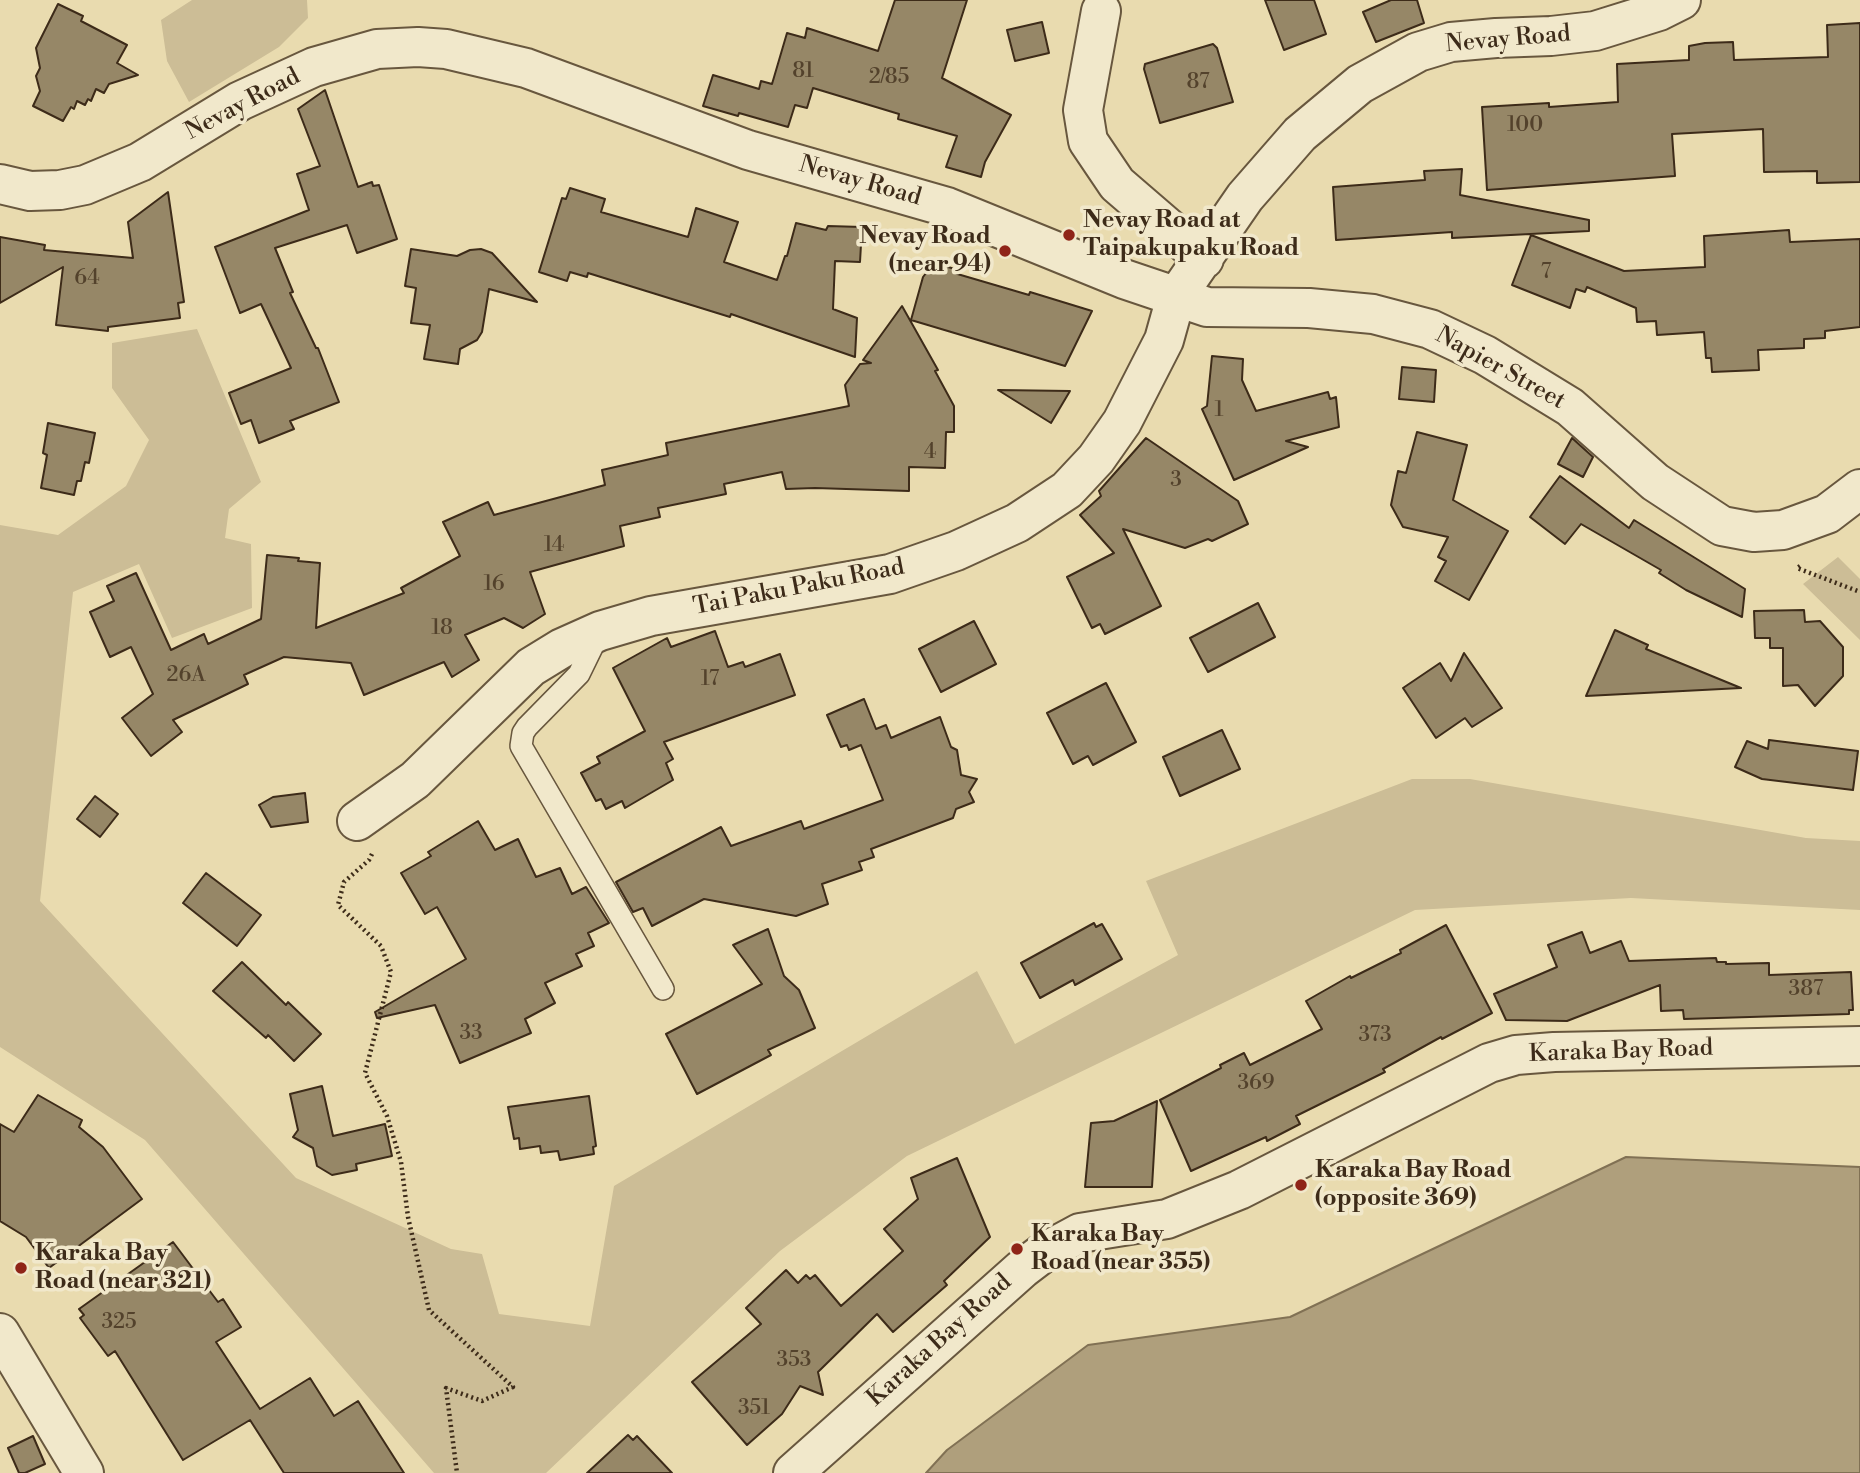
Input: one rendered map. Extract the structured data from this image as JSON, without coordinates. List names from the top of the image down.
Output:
{
  "streets": {
    "street": [
      "Nevay Road",
      "Napier Street",
      "Tai Paku Paku Road",
      "Karaka Bay Road"
    ]
  },
  "crossings": [
    ["Nevay Road", "Napier Street"],
    ["Nevay Road", "Tai Paku Paku Road"],
    ["Napier Street", "Tai Paku Paku Road"]
  ],
  "places": [
    "Nevay Road at Taipakupaku Road",
    "Nevay Road (near 94)",
    "Karaka Bay Road (opposite 369)",
    "Karaka Bay Road (near 355)",
    "Karaka Bay Road (near 321)"
  ],
  "house_numbers": [
    "81",
    "2/85",
    "87",
    "100",
    "7",
    "64",
    "1",
    "4",
    "3",
    "14",
    "16",
    "18",
    "26A",
    "17",
    "387",
    "33",
    "373",
    "369",
    "325",
    "353",
    "351"
  ]
}
